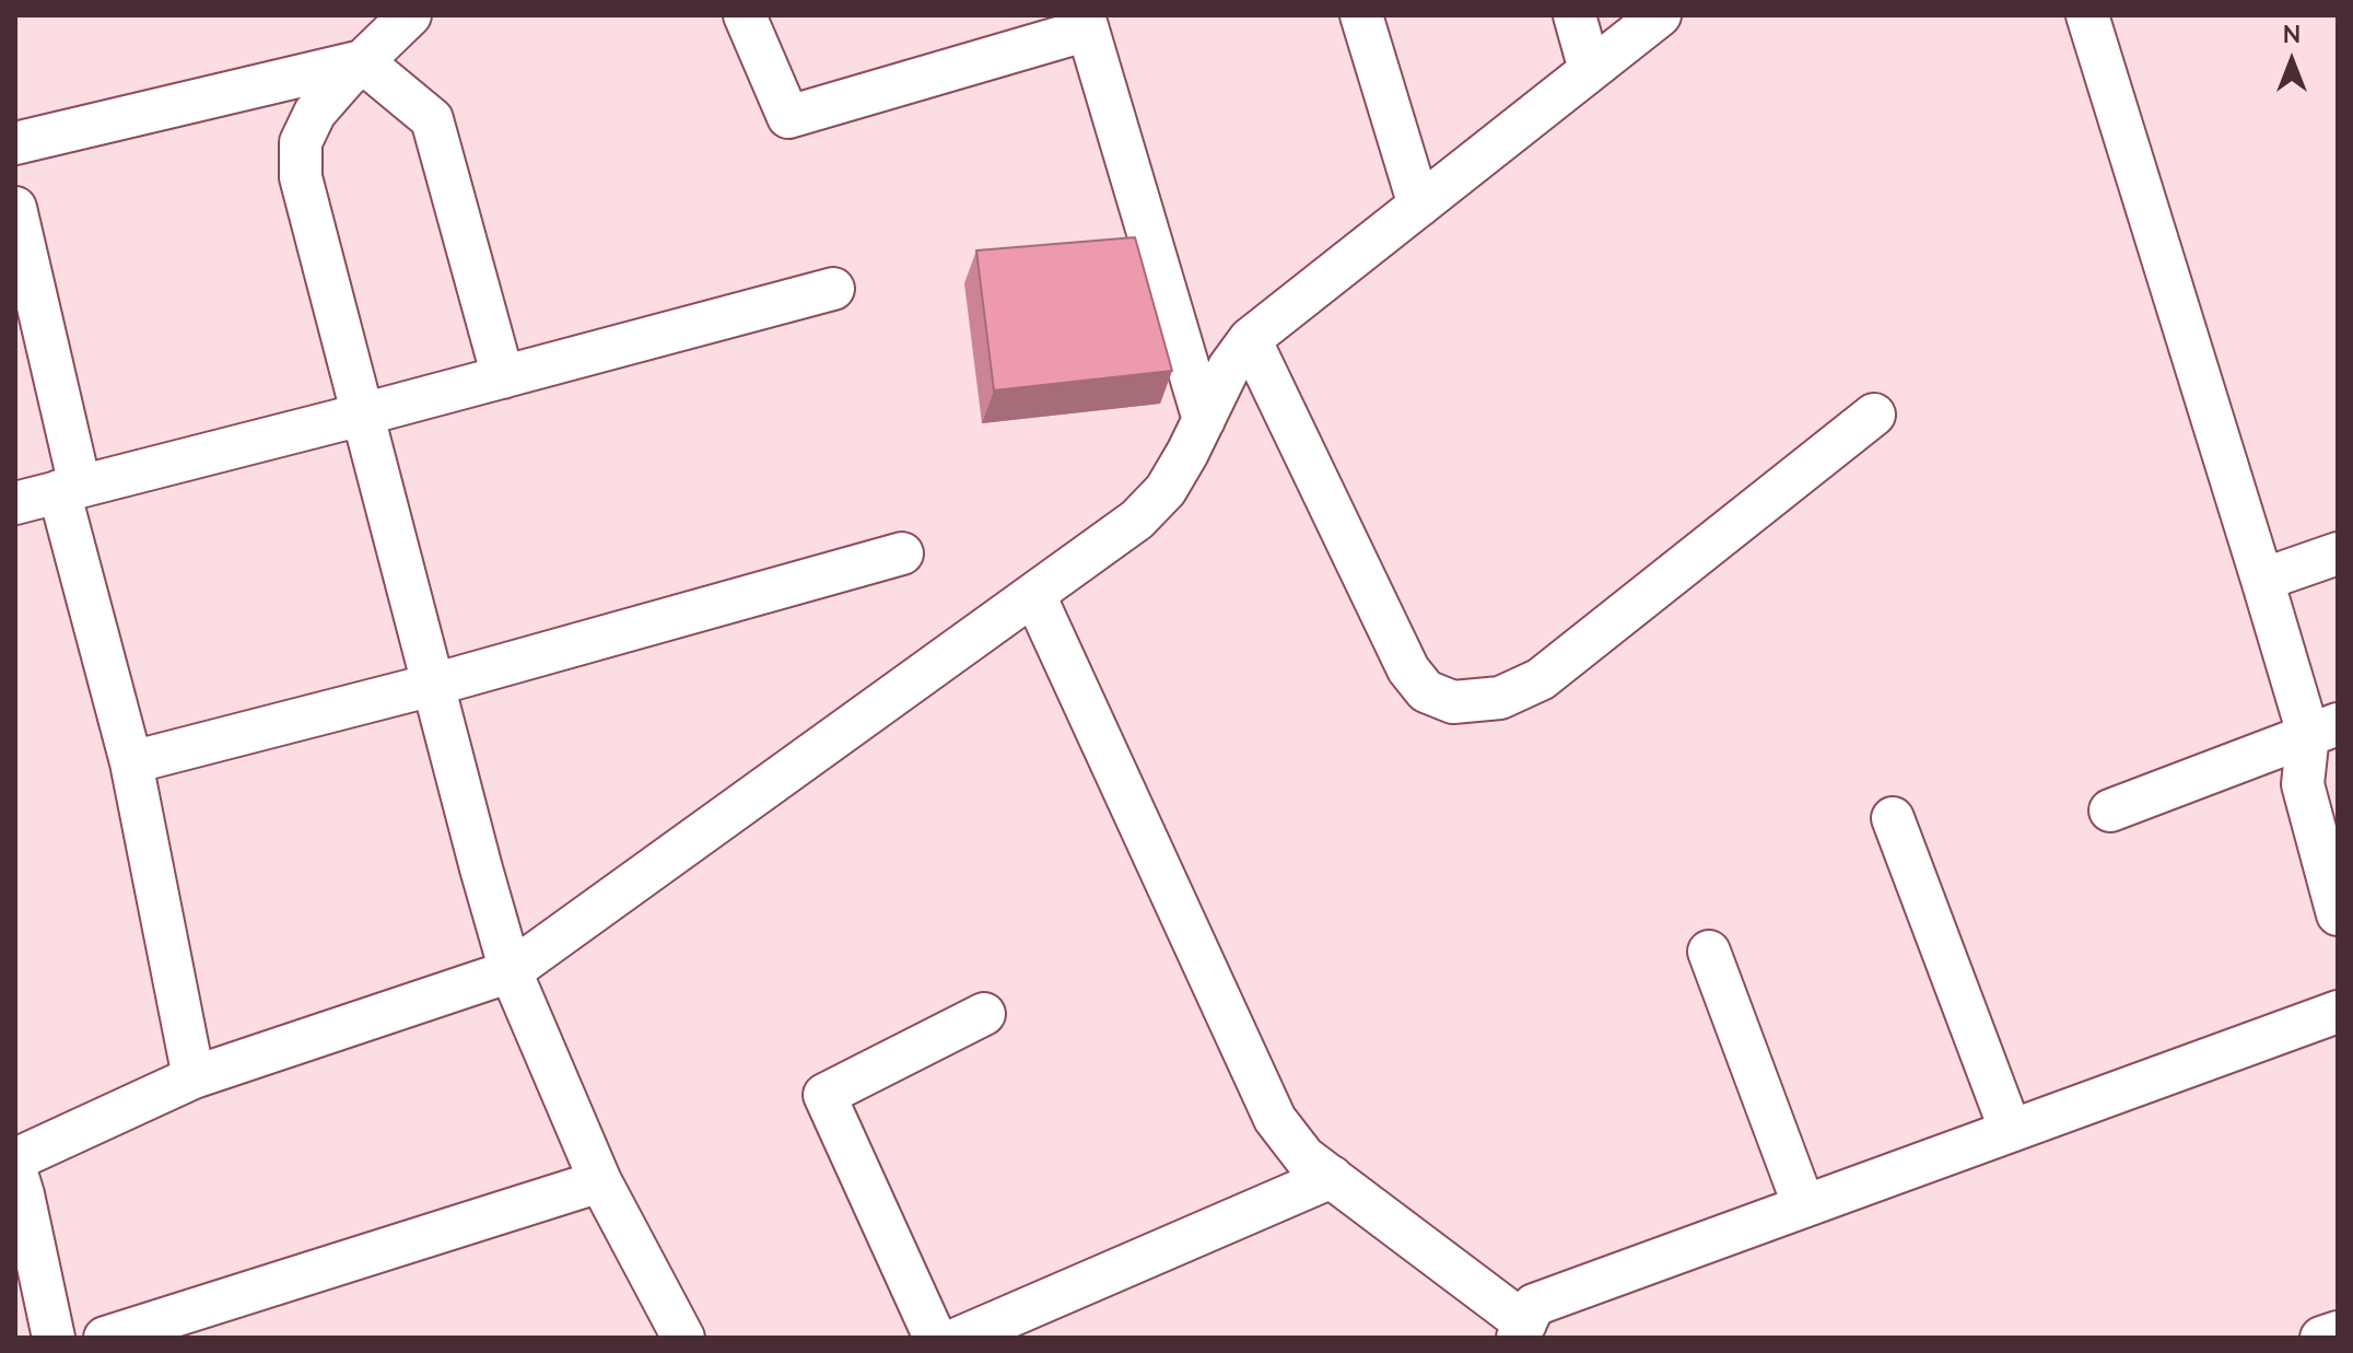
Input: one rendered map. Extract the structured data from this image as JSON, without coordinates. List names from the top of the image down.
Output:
{
  "north": "top"
}
